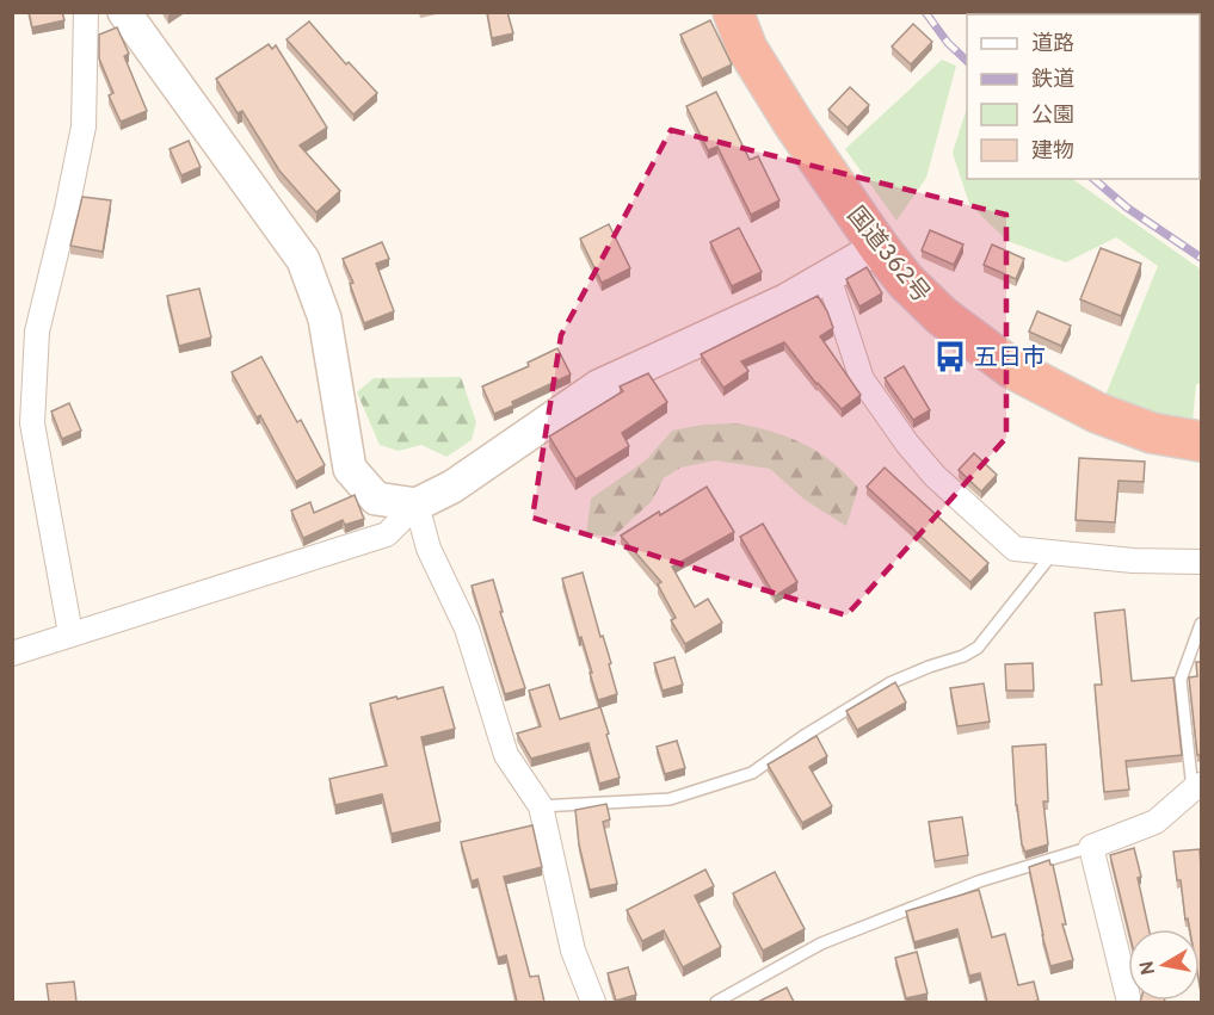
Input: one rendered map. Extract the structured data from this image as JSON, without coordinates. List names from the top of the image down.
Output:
{
  "streets": {
    "highway": ["国道362号"]
  },
  "places": {
    "bus stop": ["五日市"]
  },
  "legend": [
    "道路",
    "鉄道",
    "公園",
    "建物"
  ],
  "north": "left"
}
